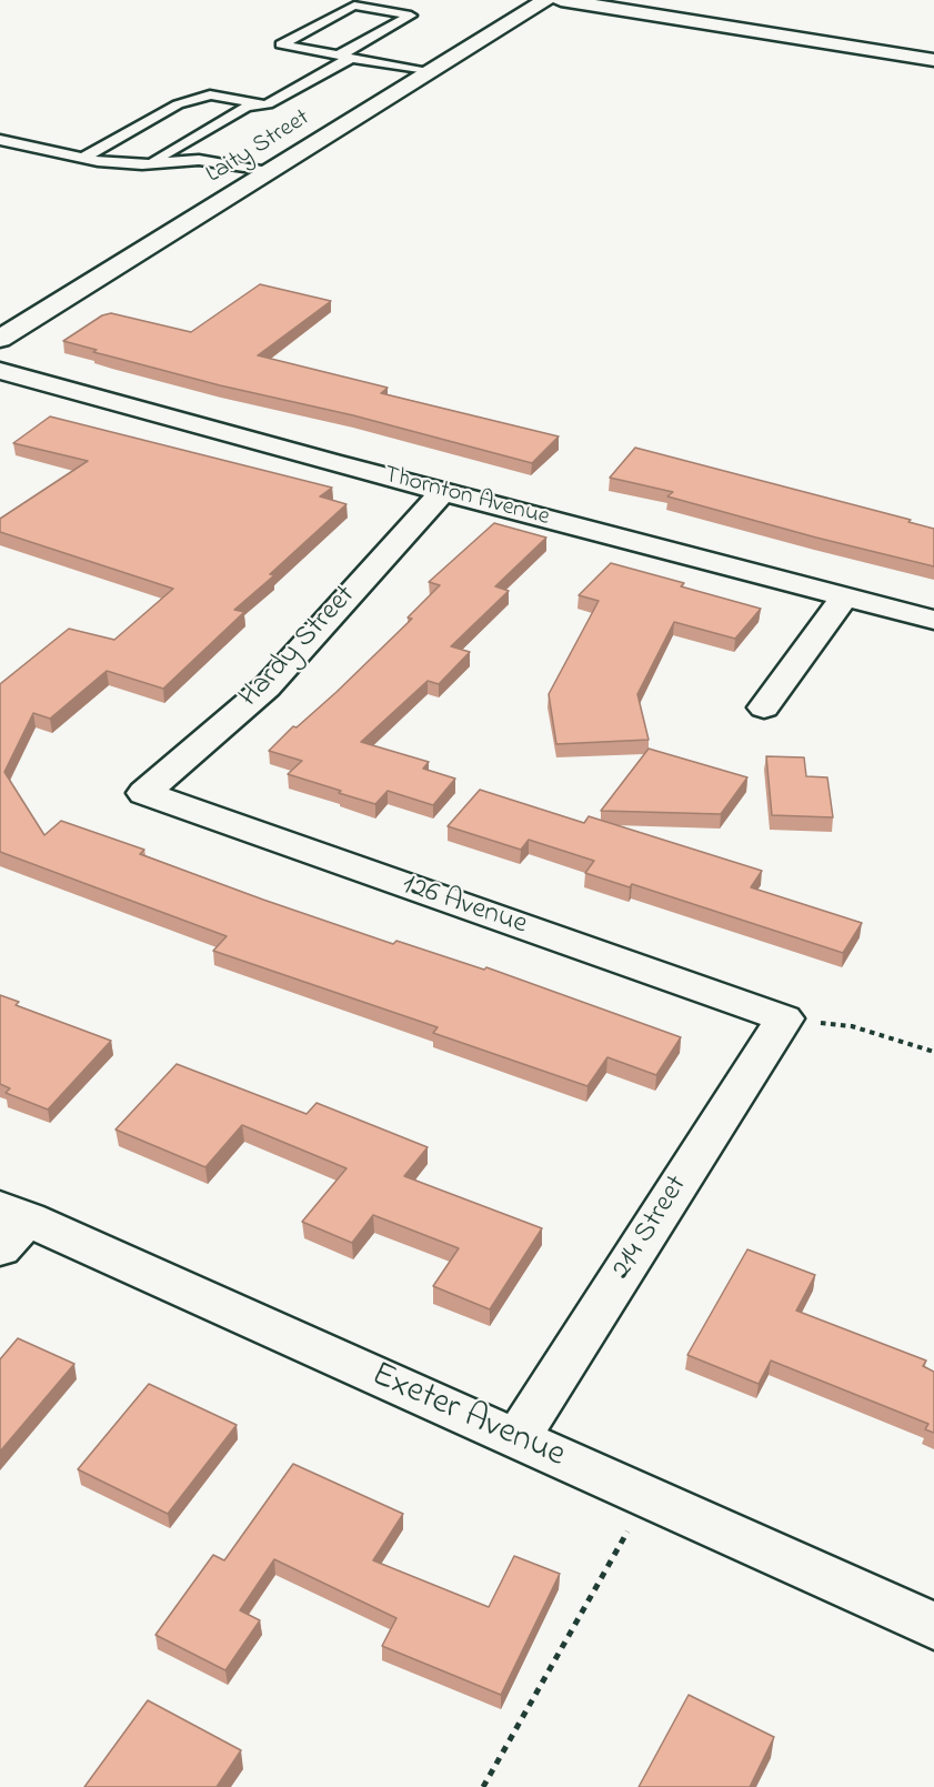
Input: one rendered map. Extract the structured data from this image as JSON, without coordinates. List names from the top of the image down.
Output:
{
  "streets": {
    "street": [
      "Laity Street",
      "Thornton Avenue",
      "Hardy Street",
      "126 Avenue",
      "214 Street",
      "Exeter Avenue"
    ]
  },
  "crossings": [
    ["Thornton Avenue", "Hardy Street"],
    ["Hardy Street", "126 Avenue"],
    ["126 Avenue", "214 Street"],
    ["214 Street", "Exeter Avenue"]
  ]
}
